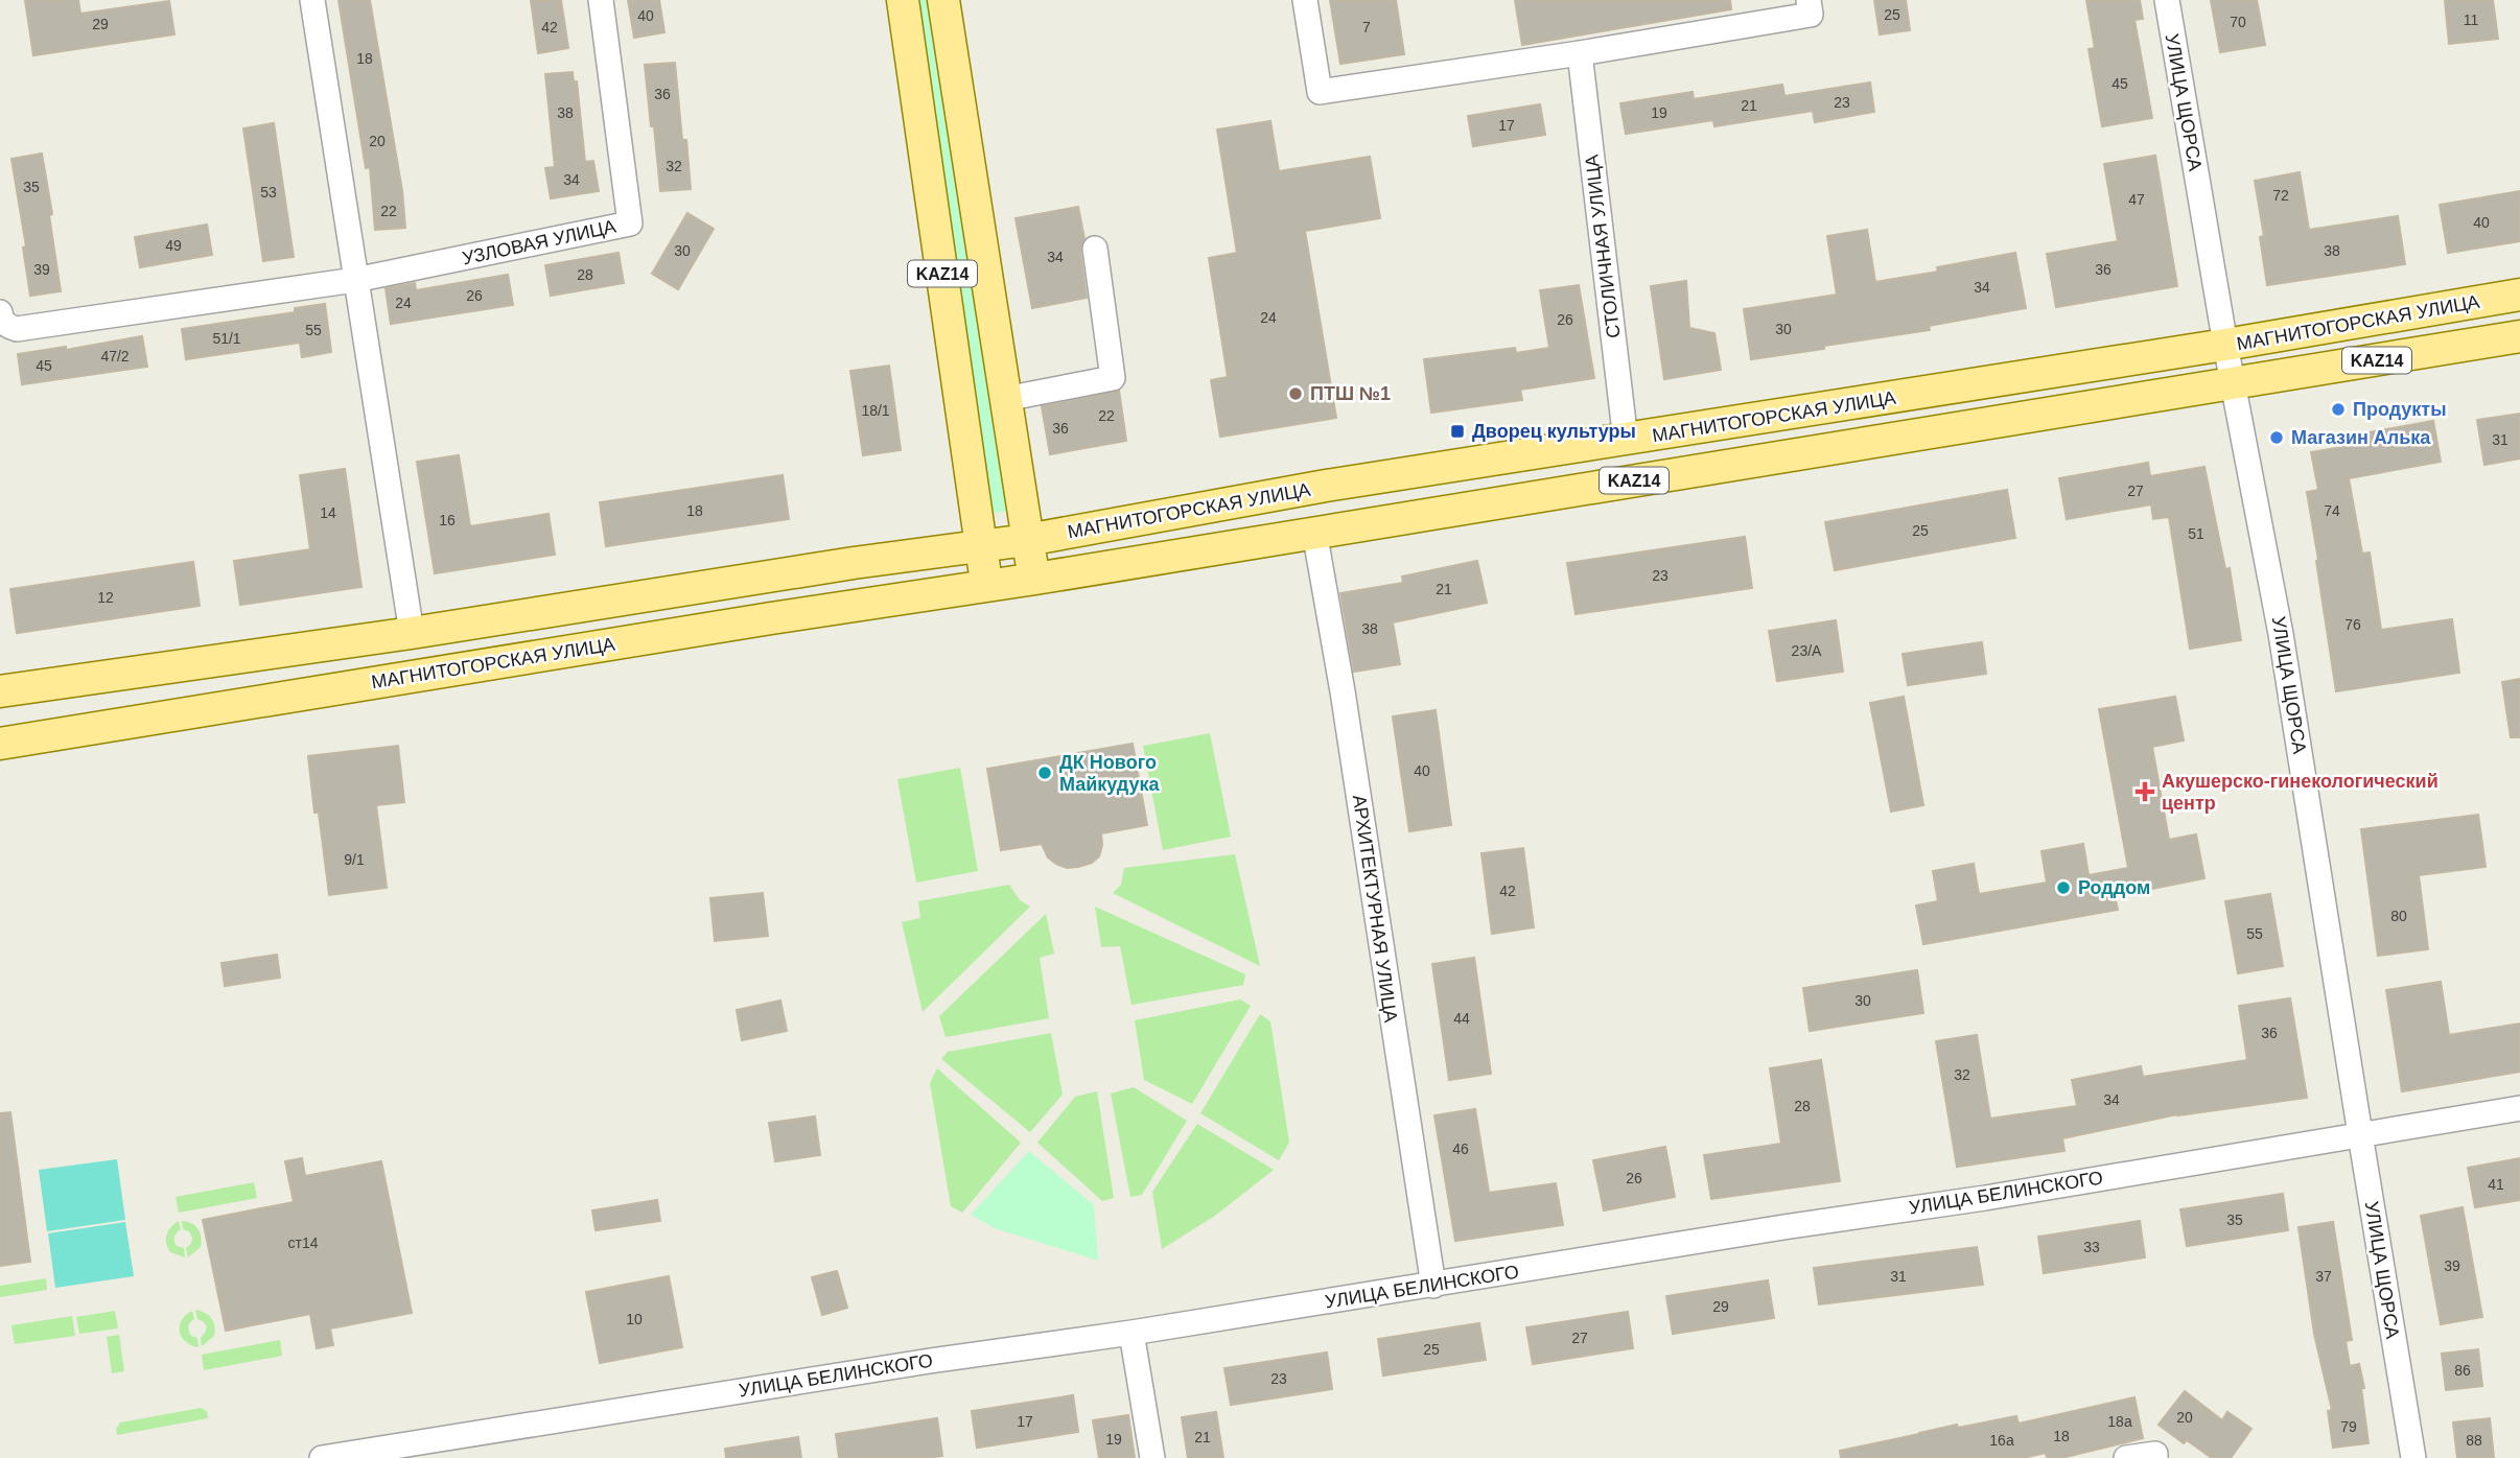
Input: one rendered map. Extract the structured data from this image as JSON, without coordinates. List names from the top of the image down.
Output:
{
  "streets": {
    "main road": ["KAZ14", "МАГНИТОГОРСКАЯ УЛИЦА"],
    "street": [
      "УЛИЦА ЩОРСА",
      "УЗЛОВАЯ УЛИЦА",
      "СТОЛИЧНАЯ УЛИЦА",
      "АРХИТЕКТУРНАЯ УЛИЦА",
      "УЛИЦА БЕЛИНСКОГО"
    ]
  },
  "crossings": [
    ["УЛИЦА ЩОРСА", "МАГНИТОГОРСКАЯ УЛИЦА"],
    ["УЛИЦА ЩОРСА", "УЛИЦА БЕЛИНСКОГО"],
    ["СТОЛИЧНАЯ УЛИЦА", "МАГНИТОГОРСКАЯ УЛИЦА"],
    ["KAZ14", "МАГНИТОГОРСКАЯ УЛИЦА"],
    ["МАГНИТОГОРСКАЯ УЛИЦА", "АРХИТЕКТУРНАЯ УЛИЦА"],
    ["АРХИТЕКТУРНАЯ УЛИЦА", "УЛИЦА БЕЛИНСКОГО"]
  ],
  "places": {
    "other": [
      "ПТШ №1",
      "Продукты",
      "Магазин Алька",
      "ДК Нового Майкудука",
      "Роддом"
    ],
    "transit": ["Дворец культуры"],
    "health": ["Акушерско-гинекологический центр"]
  },
  "house_numbers": [
    "25",
    "40",
    "11",
    "70",
    "29",
    "42",
    "7",
    "18",
    "45",
    "36",
    "23",
    "21",
    "38",
    "19",
    "17",
    "20",
    "32",
    "34",
    "35",
    "53",
    "72",
    "47",
    "22",
    "40",
    "49",
    "30",
    "38",
    "34",
    "39",
    "36",
    "28",
    "34",
    "26",
    "24",
    "24",
    "26",
    "30",
    "55",
    "51/1",
    "47/2",
    "45",
    "18/1",
    "22",
    "36",
    "31",
    "27",
    "18",
    "74",
    "14",
    "16",
    "25",
    "51",
    "23",
    "21",
    "12",
    "76",
    "38",
    "23/А",
    "40",
    "9/1",
    "42",
    "80",
    "55",
    "30",
    "44",
    "36",
    "32",
    "34",
    "28",
    "46",
    "26",
    "41",
    "35",
    "ст14",
    "33",
    "39",
    "31",
    "37",
    "29",
    "10",
    "27",
    "25",
    "86",
    "23",
    "20",
    "17",
    "18а",
    "79",
    "18",
    "21",
    "19",
    "16а",
    "88"
  ]
}
